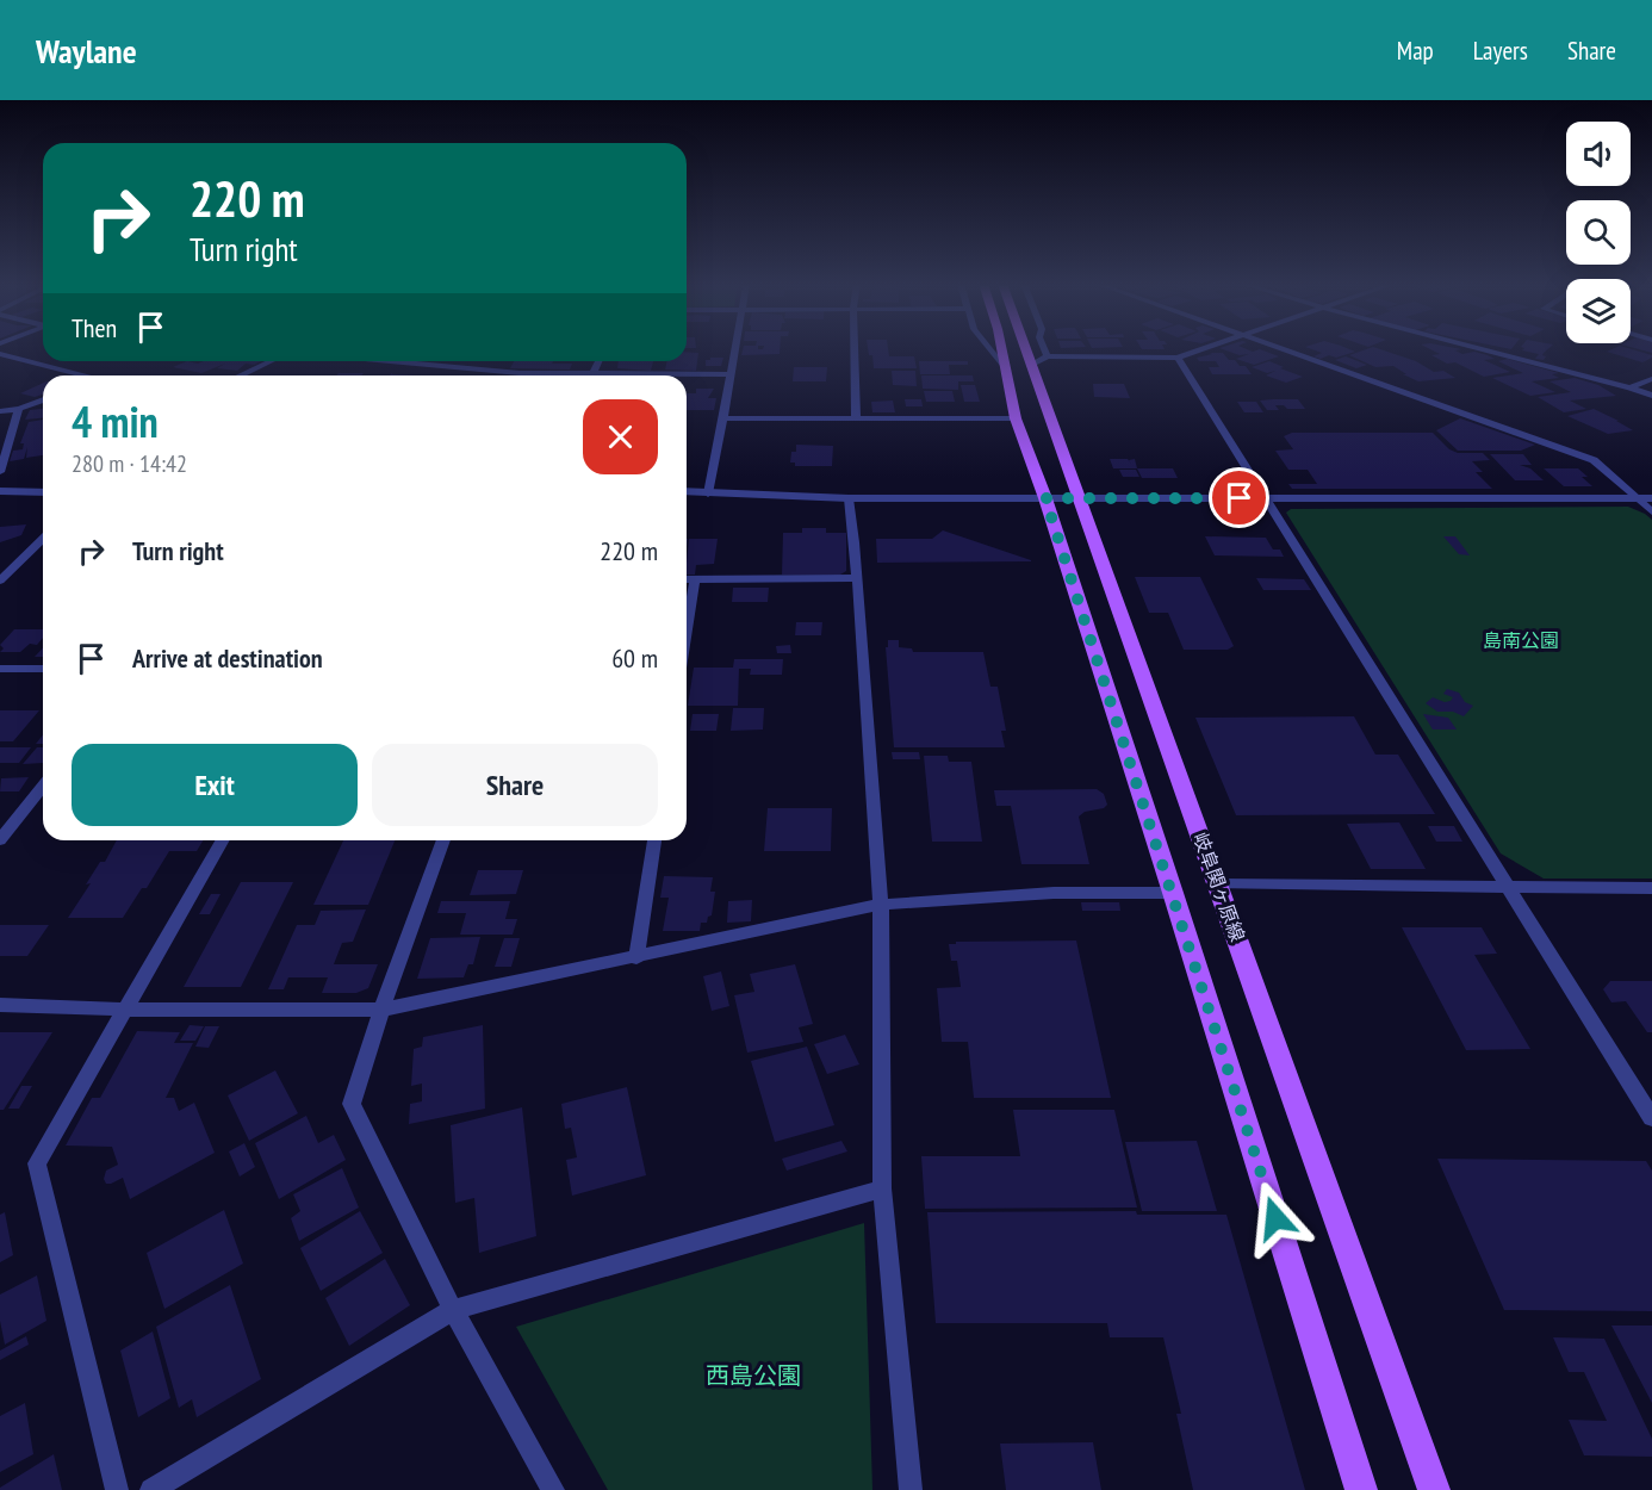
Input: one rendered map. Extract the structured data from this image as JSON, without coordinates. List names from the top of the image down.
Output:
{
  "streets": {
    "main road": ["岐阜関ヶ原線"]
  },
  "parks": ["島南公園", "西島公園"],
  "page": {
    "header": "Waylane",
    "nav": ["Map", "Layers", "Share"],
    "turn": ["220 m", "Turn right"],
    "then": "Then",
    "heading": ["4 min", "280 m · 14:42"],
    "list": [
      {
        "name": "Turn right",
        "value": "220 m"
      },
      {
        "name": "Arrive at destination",
        "value": "60 m"
      }
    ],
    "buttons": ["Exit", "Share"]
  }
}
